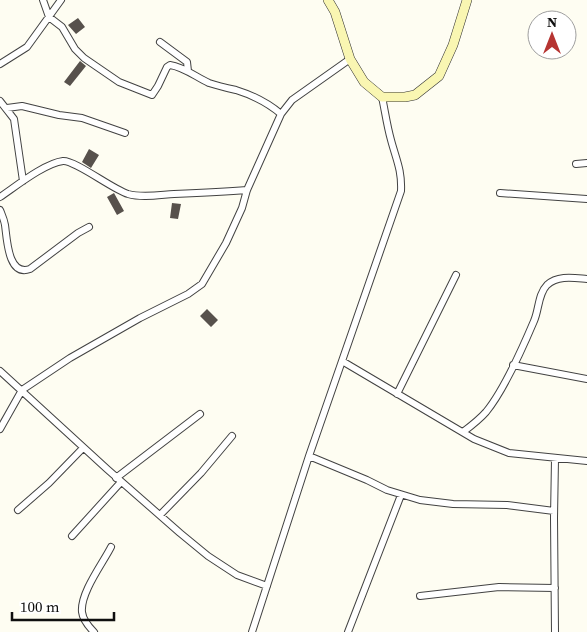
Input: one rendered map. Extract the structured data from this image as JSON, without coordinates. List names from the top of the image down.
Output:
{
  "scale_bar": "100 m",
  "north": "top"
}
